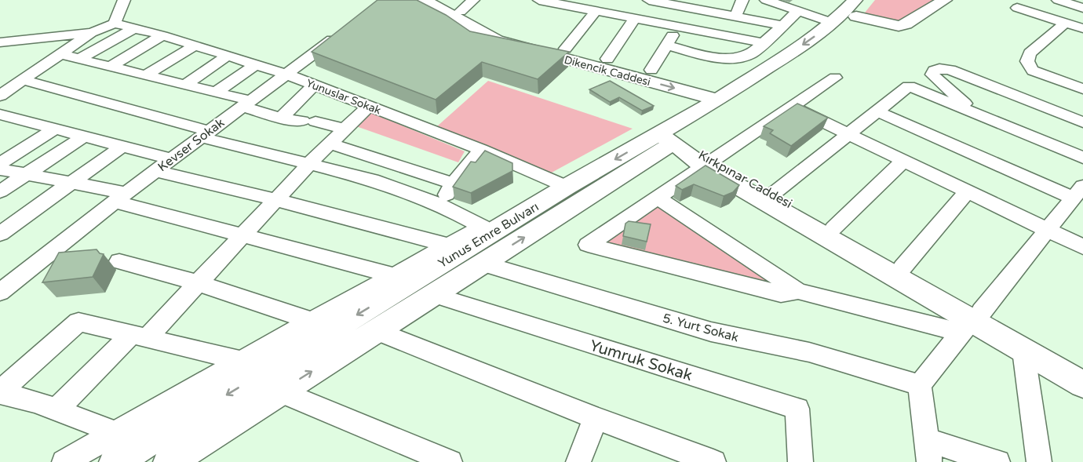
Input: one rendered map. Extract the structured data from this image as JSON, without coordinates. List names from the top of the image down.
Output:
{
  "streets": {
    "main road": ["Dikencik Caddesi", "Kırkpınar Caddesi", "Yunus Emre Bulvarı"],
    "street": [
      "Yunuslar Sokak",
      "Kevser Sokak",
      "5. Yurt Sokak",
      "Yumruk Sokak"
    ]
  },
  "crossings": [
    ["Dikencik Caddesi", "Yunus Emre Bulvarı"],
    ["Yunuslar Sokak", "Kevser Sokak"],
    ["Yunuslar Sokak", "Yunus Emre Bulvarı"],
    ["Kırkpınar Caddesi", "Yunus Emre Bulvarı"],
    ["Yunus Emre Bulvarı", "5. Yurt Sokak"],
    ["Yunus Emre Bulvarı", "Yumruk Sokak"]
  ]
}
